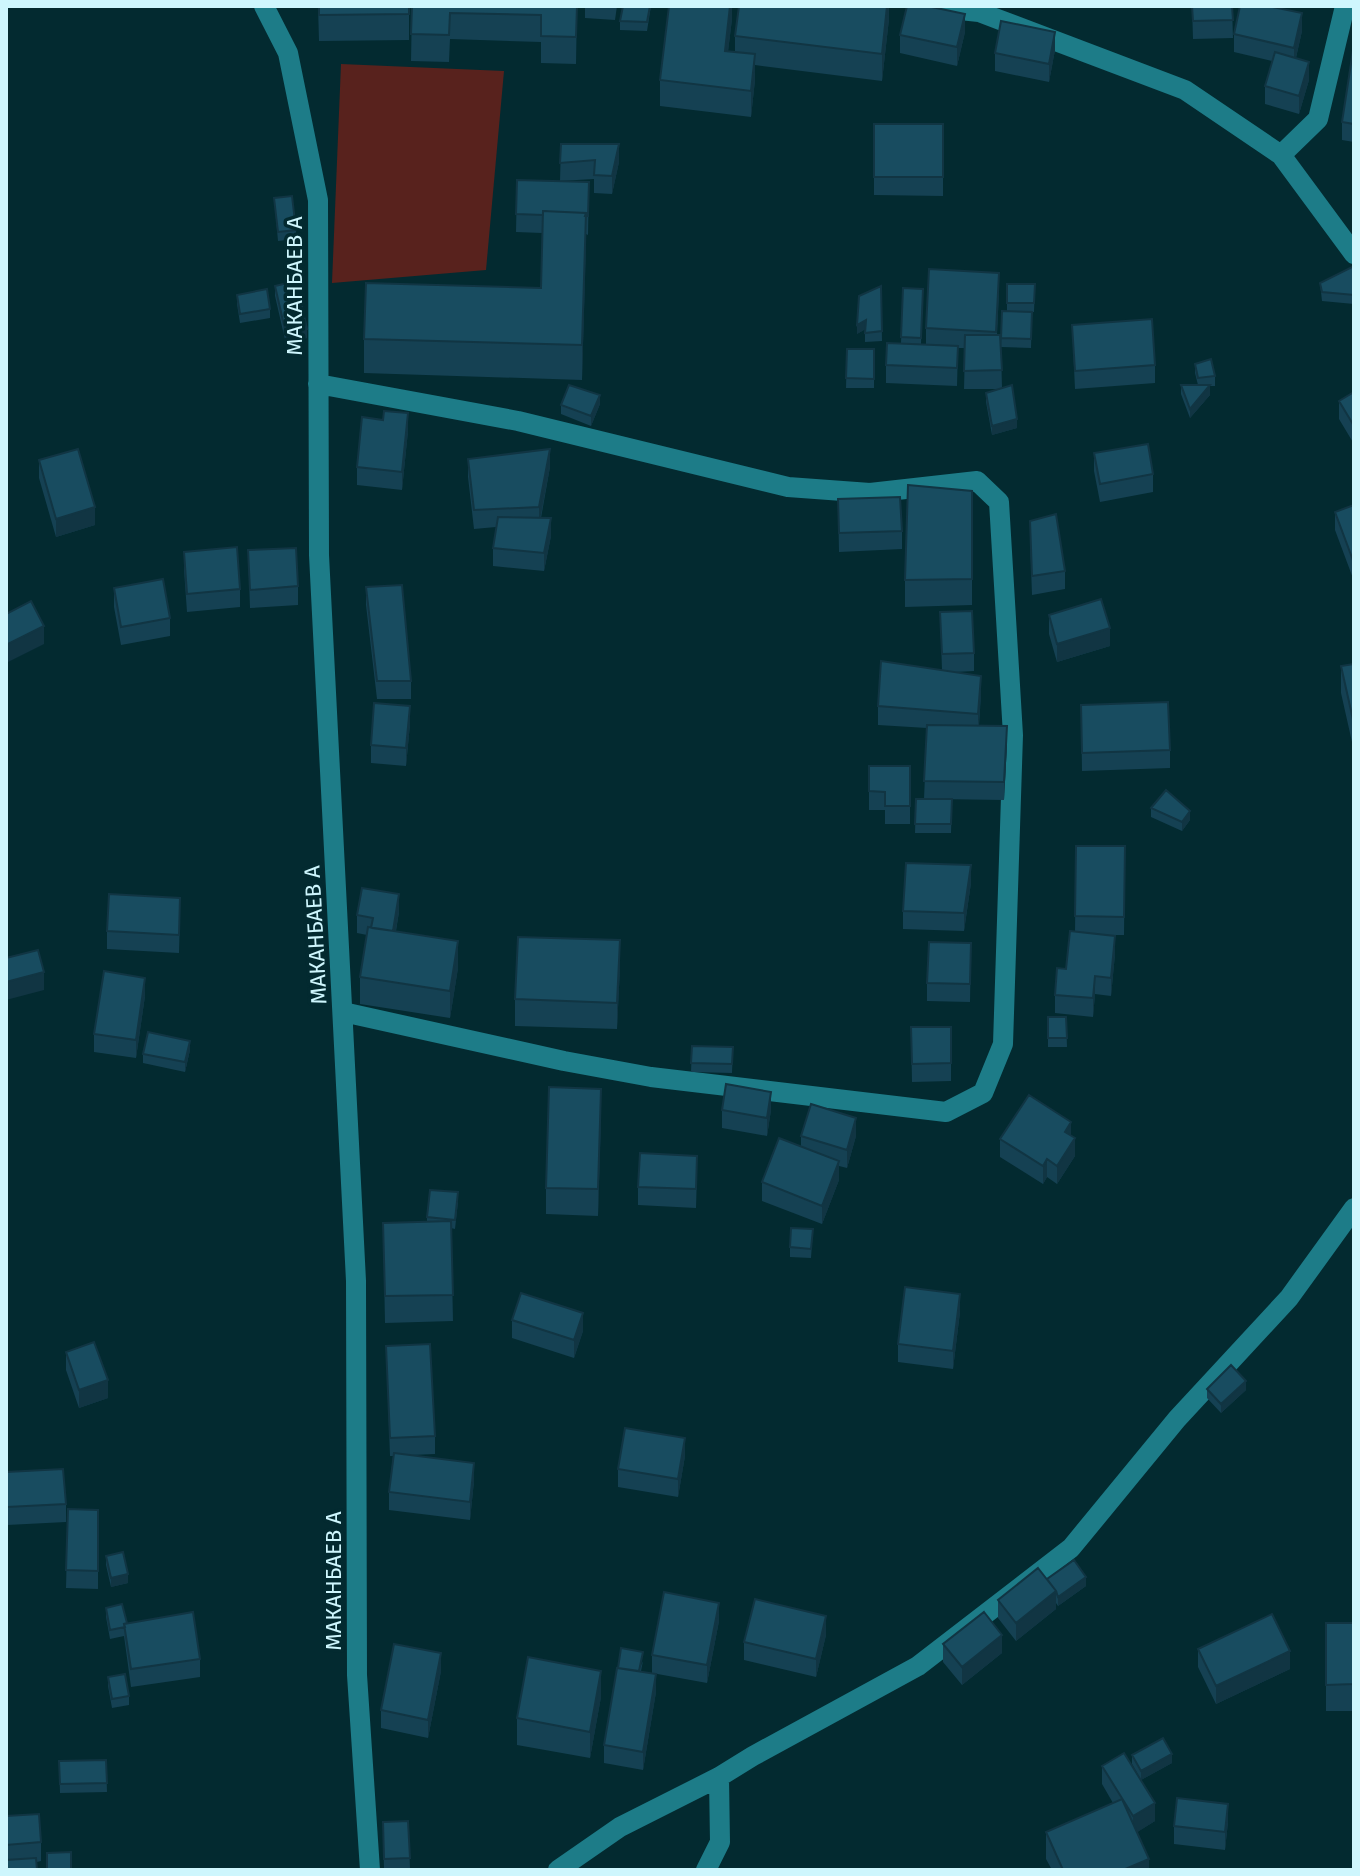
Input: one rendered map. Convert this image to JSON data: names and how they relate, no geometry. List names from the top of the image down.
{
  "streets": {
    "street": ["МАКАНБАЕВ А"]
  }
}
